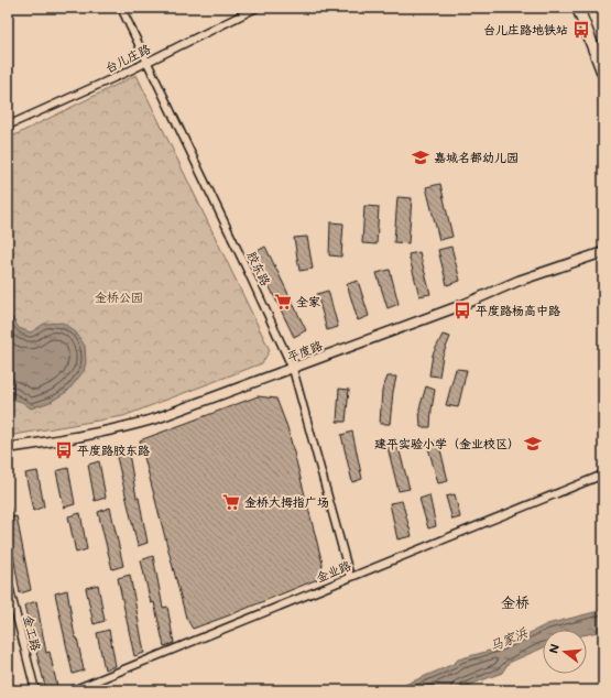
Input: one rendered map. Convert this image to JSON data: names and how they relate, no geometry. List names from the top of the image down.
{
  "streets": {
    "street": [
      "台儿庄路",
      "胶东路",
      "平度路",
      "金业路",
      "金工路"
    ]
  },
  "crossings": [
    ["台儿庄路", "胶东路"],
    ["胶东路", "平度路"],
    ["胶东路", "金业路"]
  ],
  "districts": ["金桥"],
  "water": ["马家浜"],
  "parks": ["金桥公园"],
  "places": {
    "bus stop": ["台儿庄路地铁站", "平度路杨高中路", "平度路胶东路"],
    "school or university": ["嘉城名都幼儿园", "建平实验小学（金业校区）"],
    "supermarket": ["全家", "金桥大拇指广场"]
  },
  "north": "left"
}
